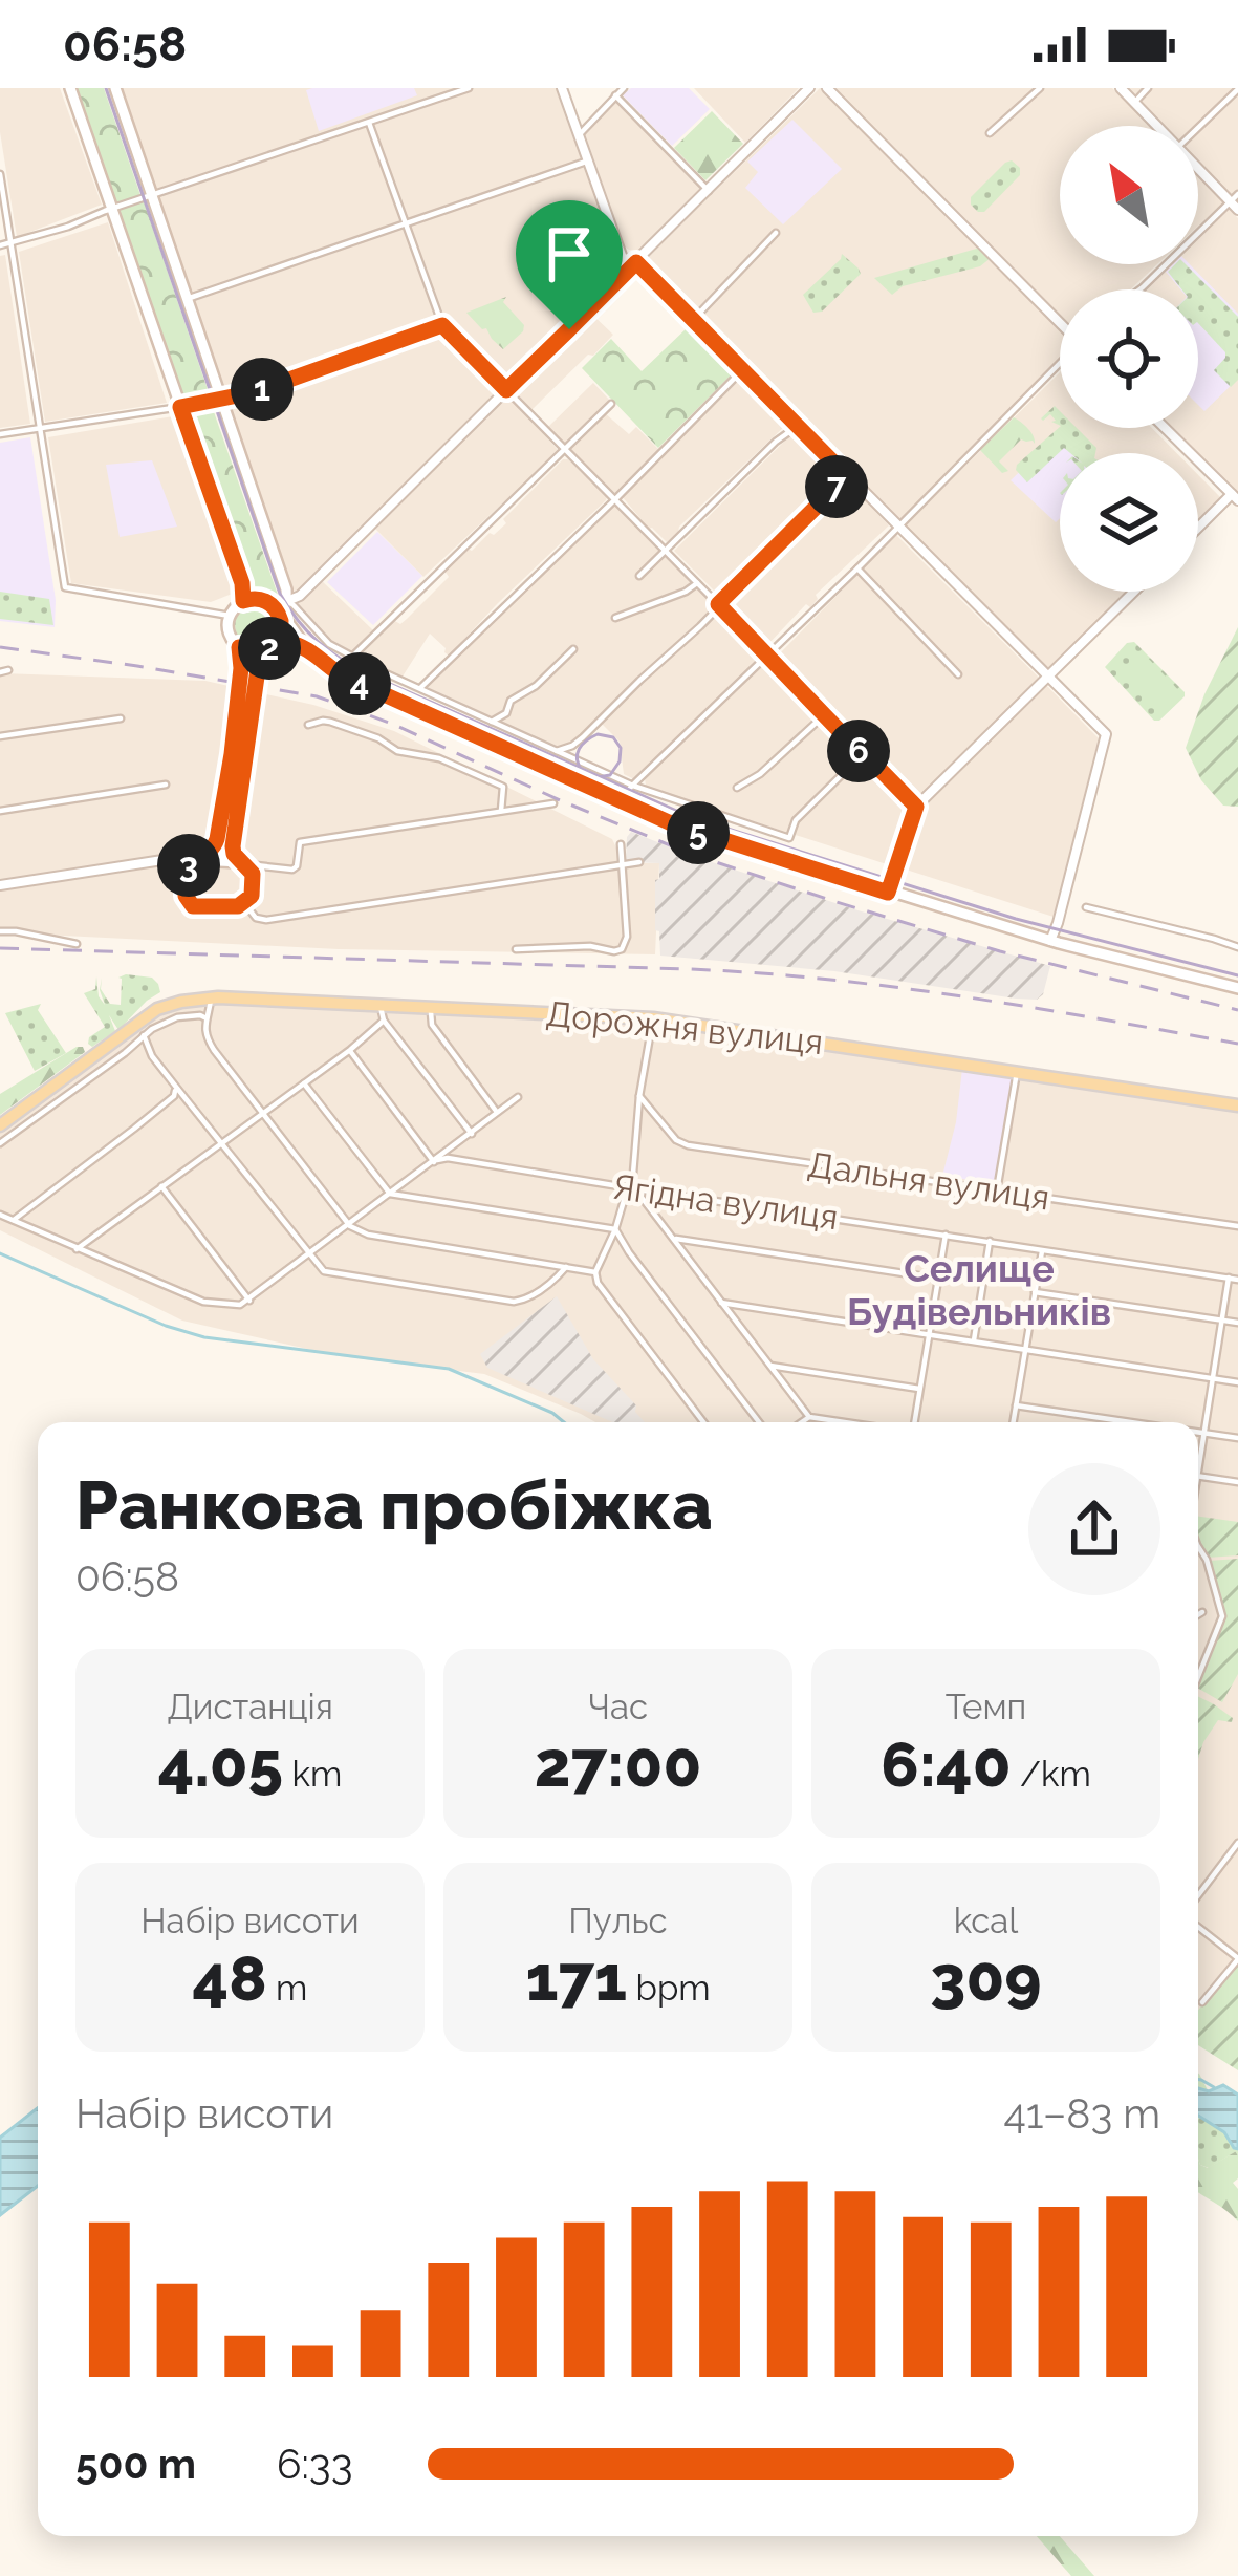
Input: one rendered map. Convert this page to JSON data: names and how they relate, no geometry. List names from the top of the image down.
{
  "streets": {
    "main road": ["Дорожня вулиця"],
    "street": ["Дальня вулиця", "Ягідна вулиця"]
  },
  "districts": ["Селище Будівельників"],
  "north": "top left",
  "page": {
    "status": "06:58",
    "pins": [
      "1",
      "7",
      "2",
      "4",
      "6",
      "5",
      "3"
    ],
    "heading": ["Ранкова пробіжка", "06:58"],
    "stats": [
      ["Дистанція", "4.05 km"],
      ["Час", "27:00"],
      ["Темп", "6:40 /km"],
      ["Набір висоти", "48 m"],
      ["Пульс", "171 bpm"],
      ["kcal", "309"]
    ],
    "chart": ["Набір висоти", "41–83 m"],
    "list": [
      {
        "name": "500 m",
        "note": "6:33"
      }
    ]
  }
}
